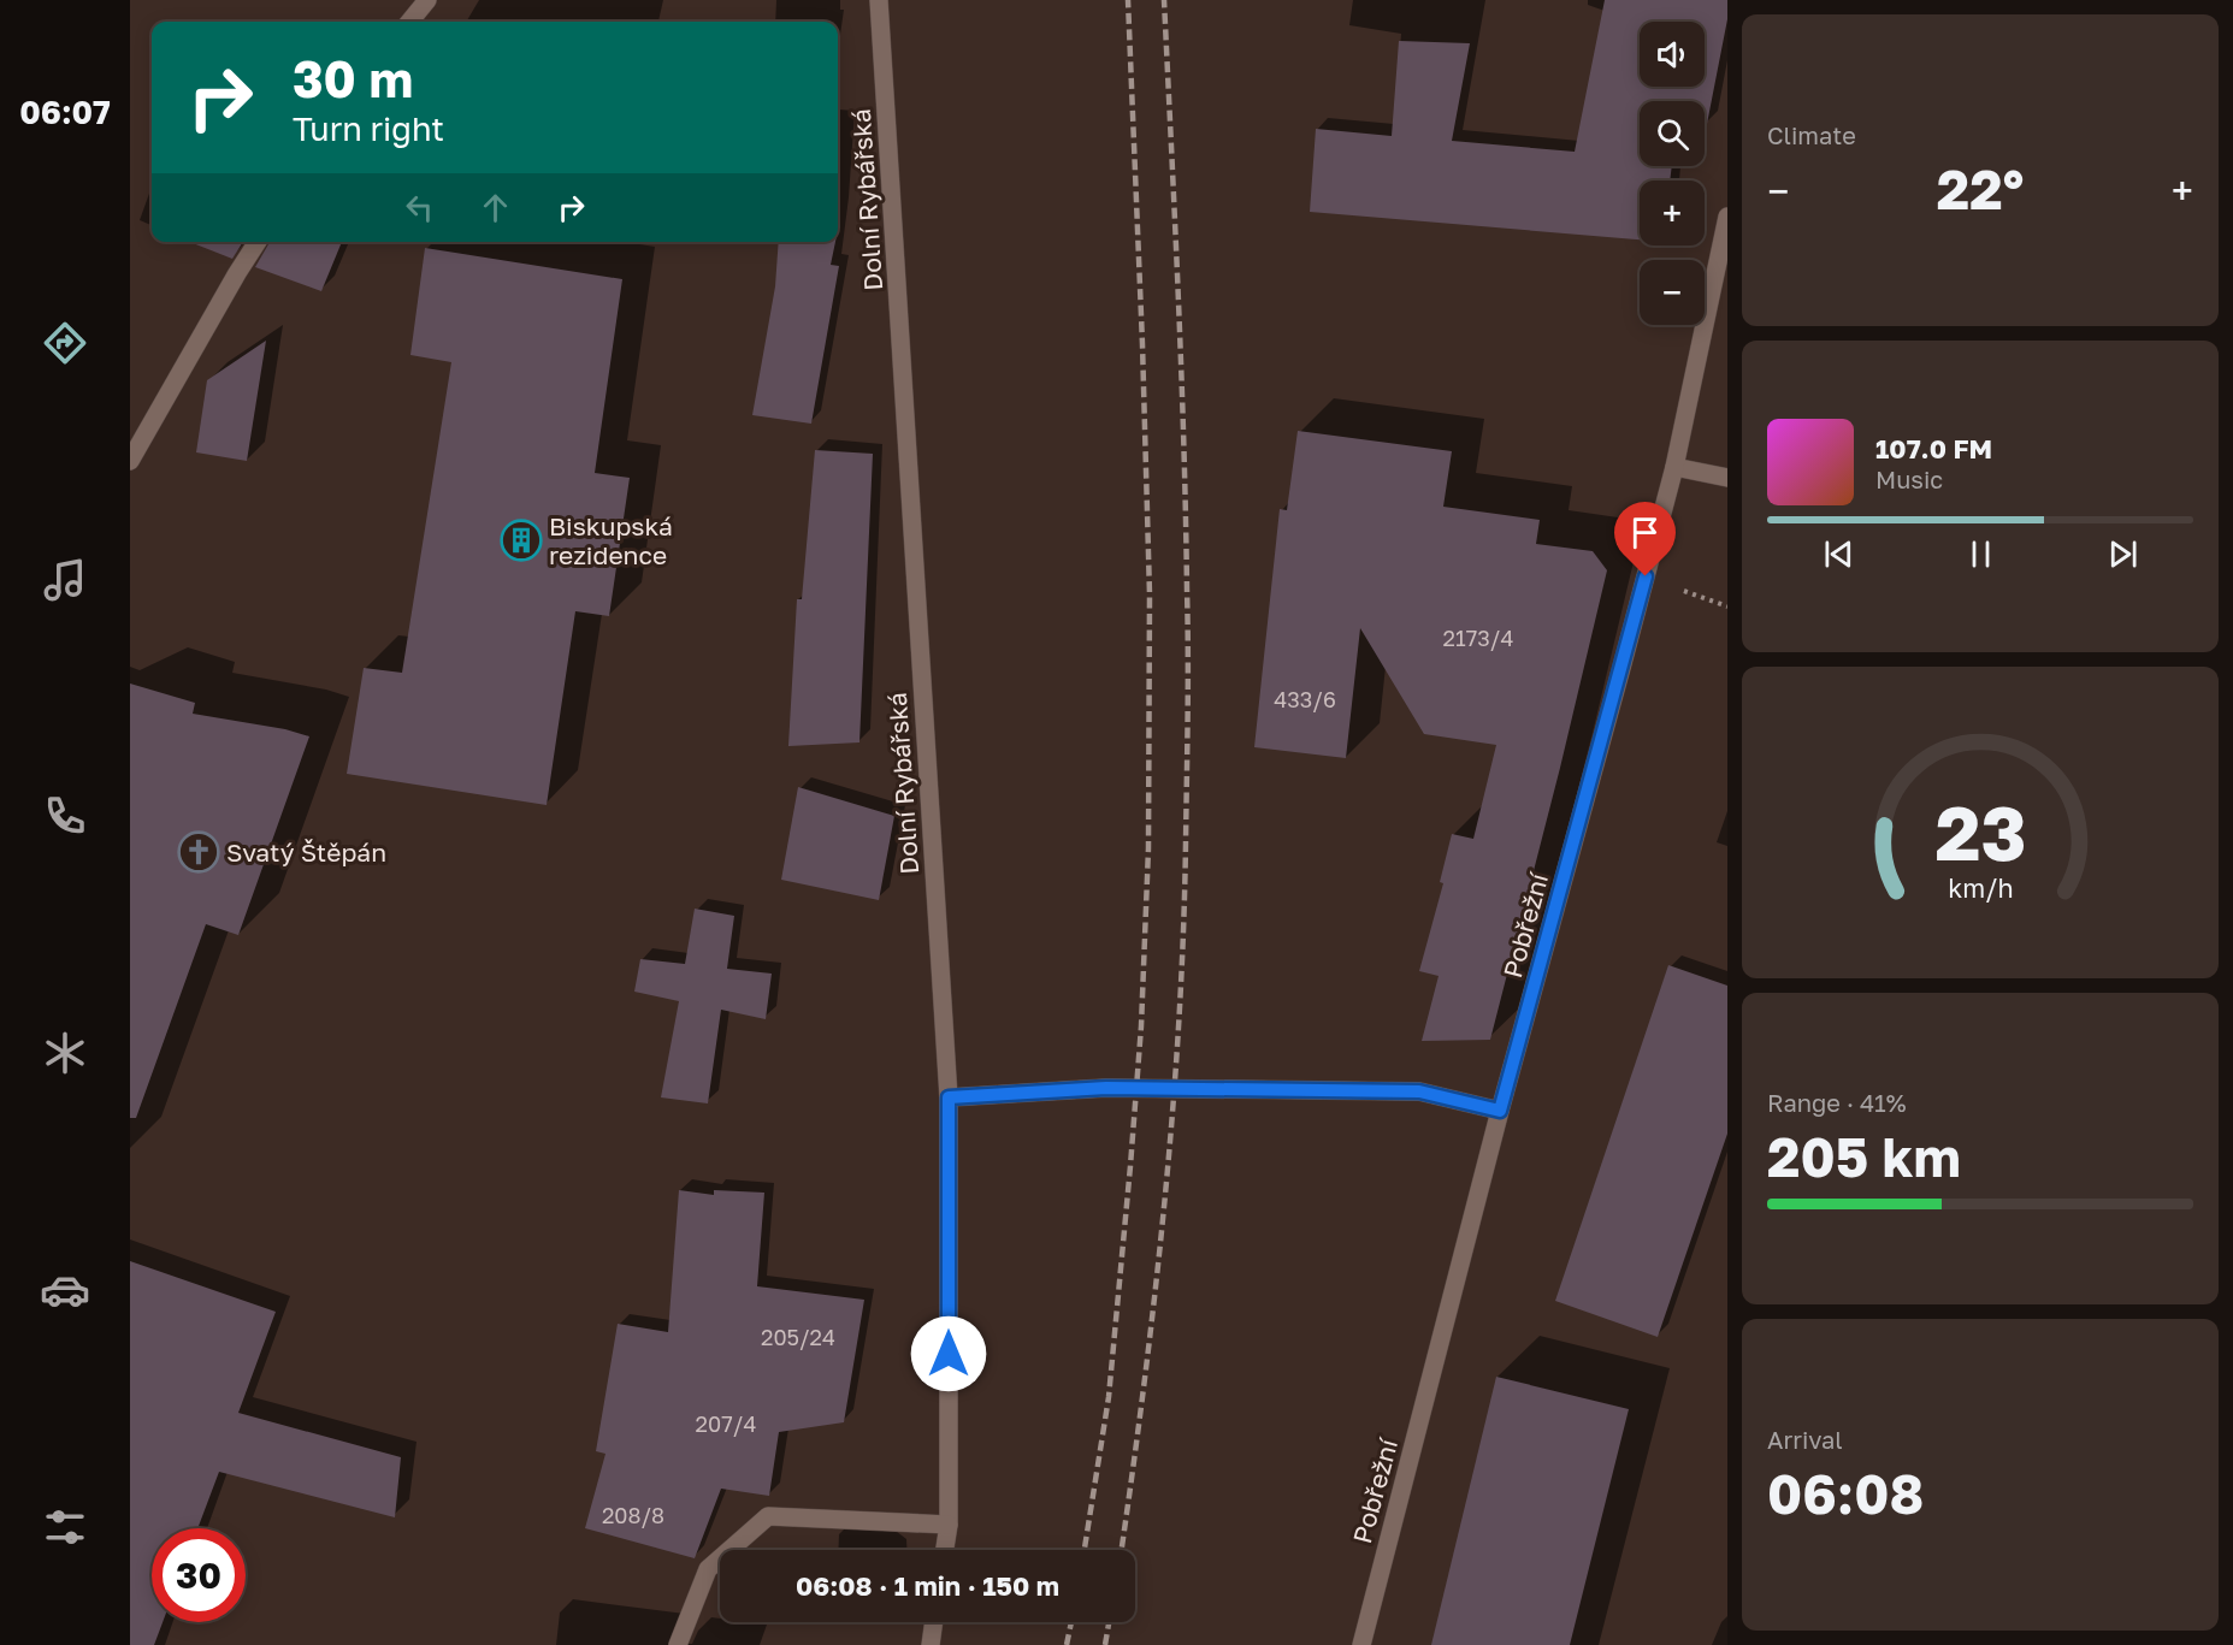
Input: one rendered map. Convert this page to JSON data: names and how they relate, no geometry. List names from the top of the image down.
{
  "streets": {
    "street": ["Dolní Rybářská", "Pobřežní"]
  },
  "places": {
    "building": ["Biskupská rezidence"],
    "church": ["Svatý Štěpán"]
  },
  "house_numbers": [
    "2173/4",
    "433/6",
    "205/24",
    "207/4",
    "208/8"
  ],
  "page": {
    "tabs": "06:07",
    "tile": [
      "Climate",
      ["Range · 41%", "205 km"],
      ["Arrival", "06:08"]
    ],
    "map_buttons": ["+", "−"],
    "turn": ["30 m", "Turn right"],
    "heat": ["−", "22°", "+"],
    "song": ["107.0 FM", "Music"],
    "limit": "30",
    "trip": "06:08 · 1 min · 150 m",
    "gauge": ["23", "km/h"]
  }
}
